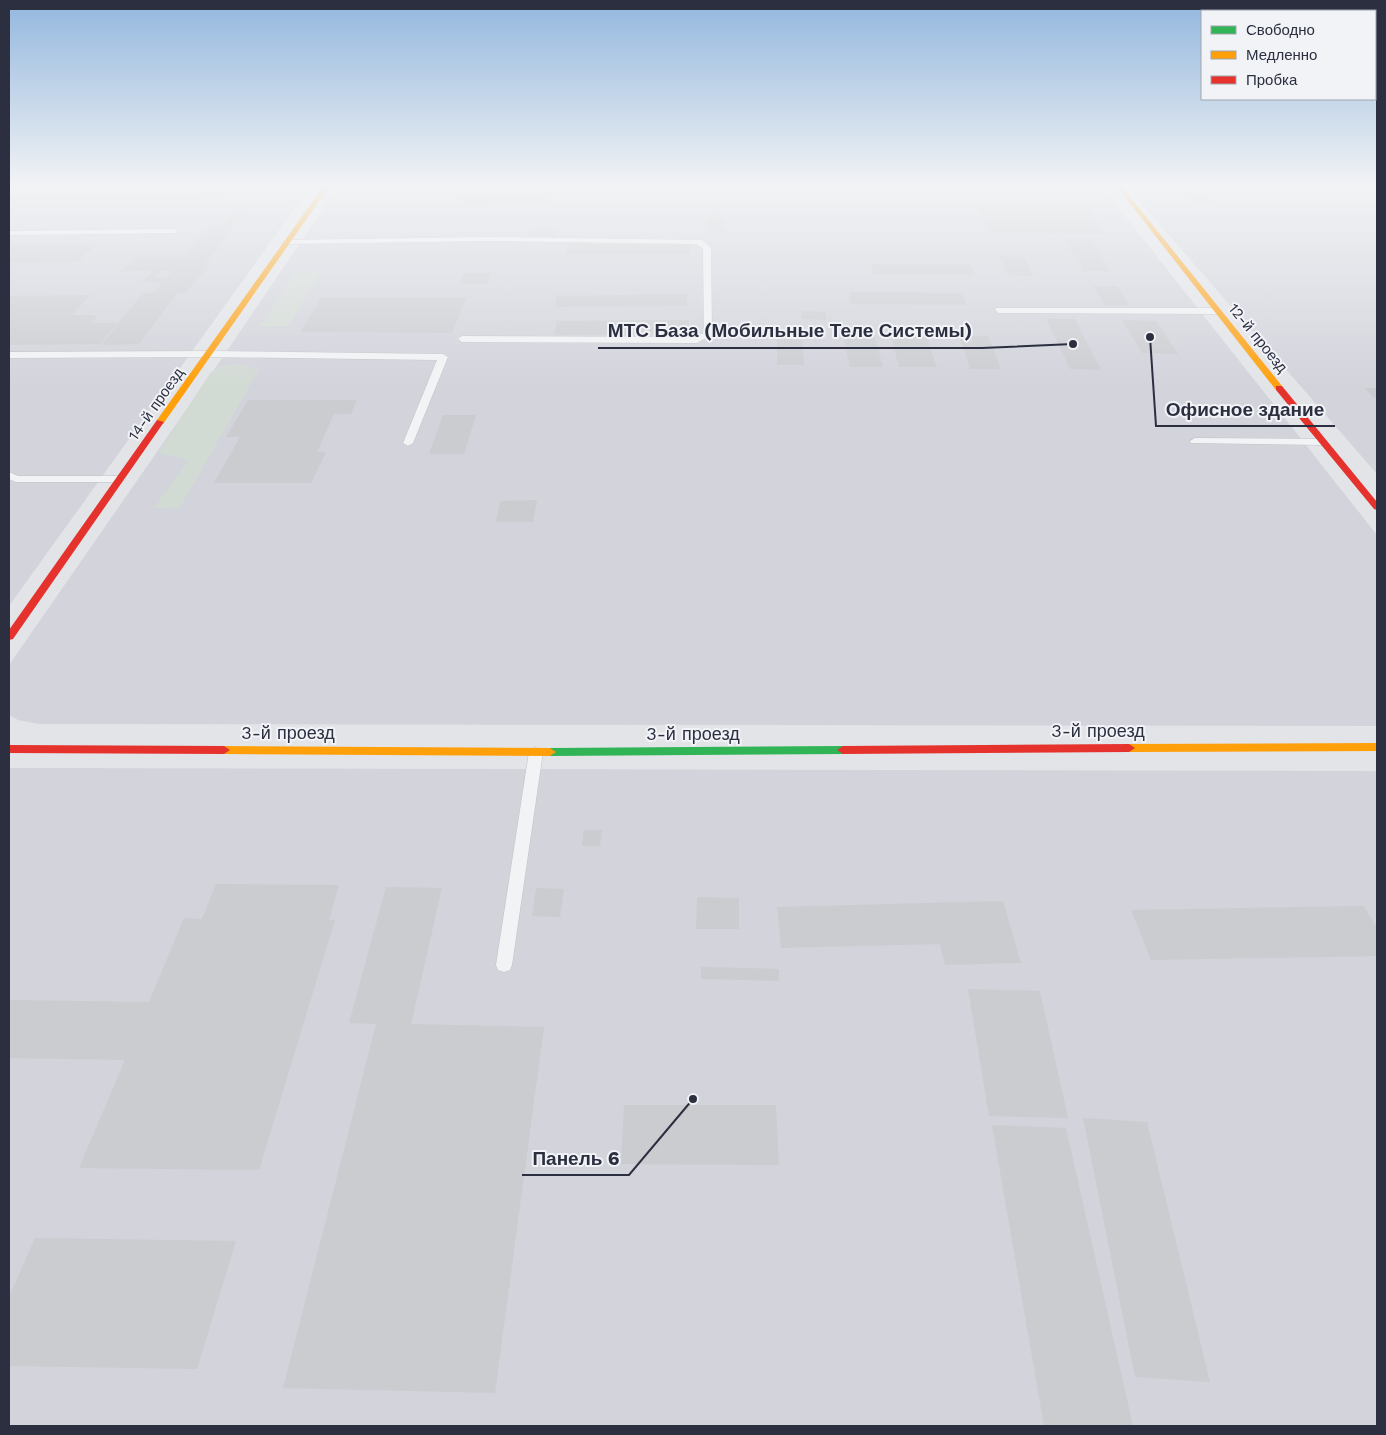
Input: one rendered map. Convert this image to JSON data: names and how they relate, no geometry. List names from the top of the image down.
{
  "streets": {
    "street": ["12-й проезд", "14-й проезд", "3-й проезд"]
  },
  "places": ["Офисное здание", "МТС База (Мобильные Теле Системы)", "Панель 6"],
  "legend": ["Свободно", "Медленно", "Пробка"]
}
